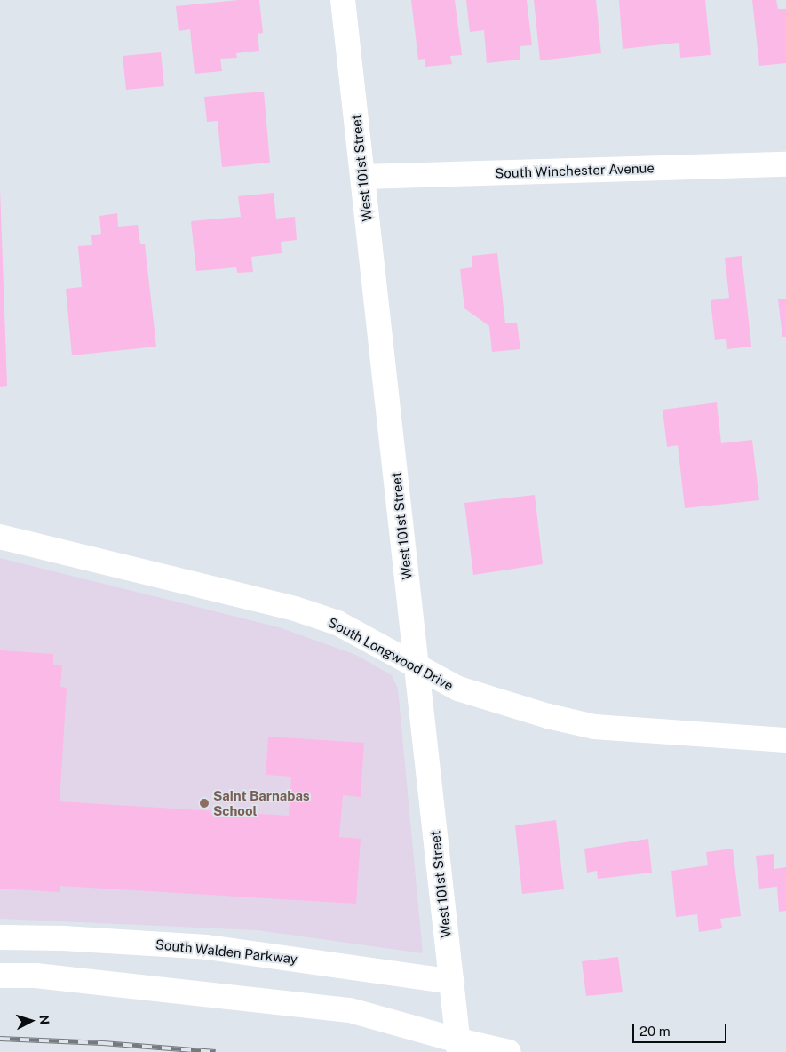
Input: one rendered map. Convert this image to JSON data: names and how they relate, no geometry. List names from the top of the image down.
{
  "streets": {
    "street": [
      "West 101st Street",
      "South Winchester Avenue",
      "South Longwood Drive",
      "South Walden Parkway"
    ]
  },
  "crossings": [
    ["West 101st Street", "South Winchester Avenue"],
    ["West 101st Street", "South Longwood Drive"],
    ["West 101st Street", "South Walden Parkway"]
  ],
  "places": ["Saint Barnabas School"],
  "scale_bar": "20 m",
  "north": "right"
}
